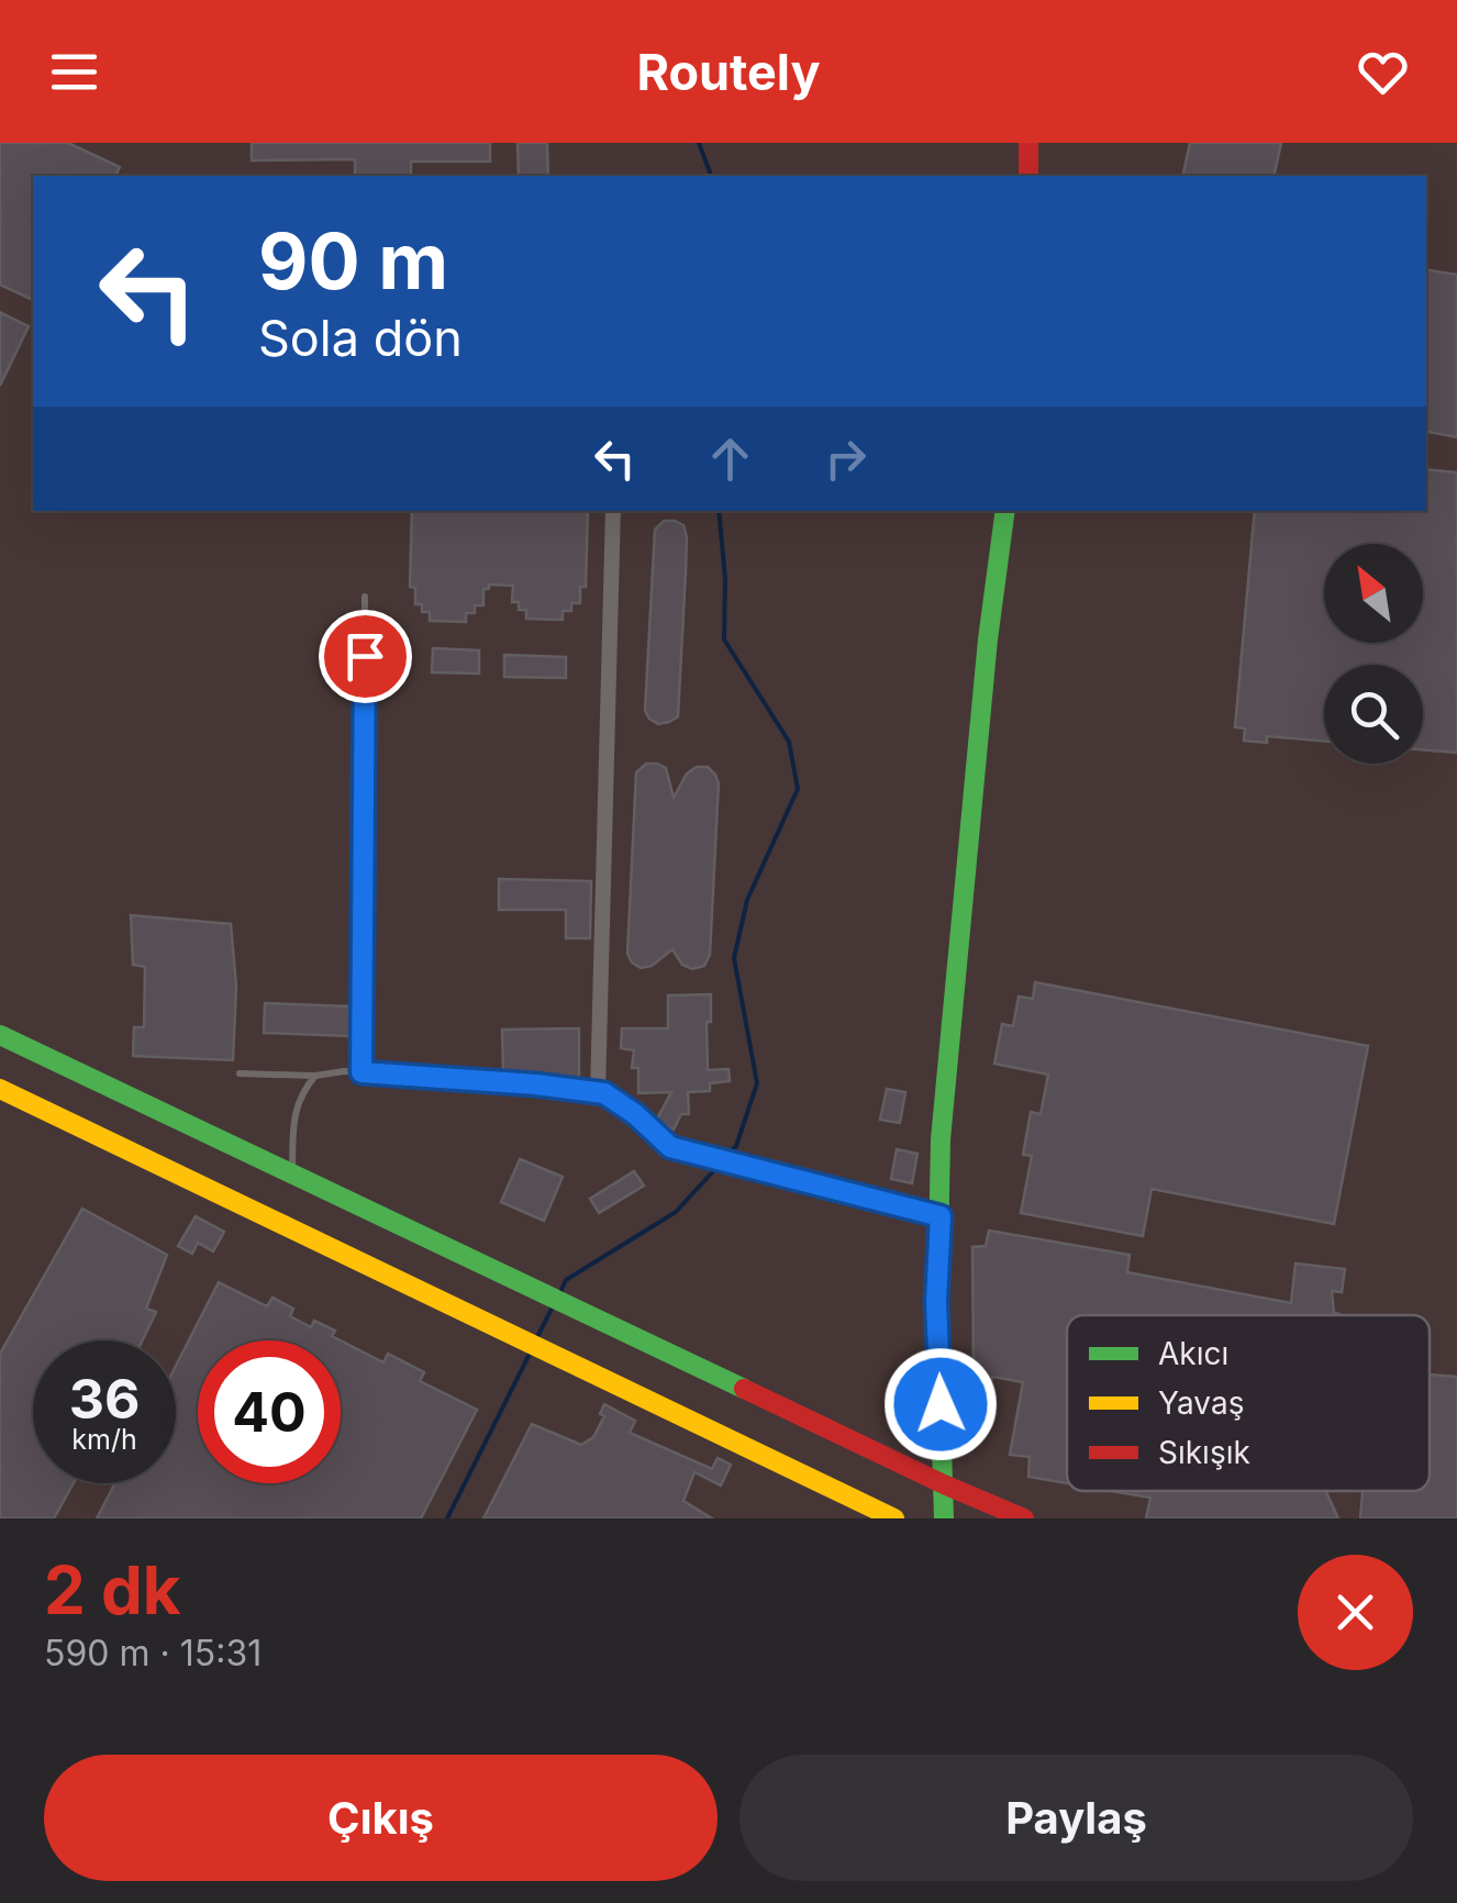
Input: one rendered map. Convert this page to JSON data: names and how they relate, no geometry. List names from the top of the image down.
{
  "legend": ["Akıcı", "Yavaş", "Sıkışık"],
  "north": "top left",
  "page": {
    "header": "Routely",
    "turn": ["90 m", "Sola dön"],
    "speed": "36 km/h",
    "limit": "40",
    "heading": ["2 dk", "590 m · 15:31"],
    "buttons": ["Çıkış", "Paylaş"]
  }
}
